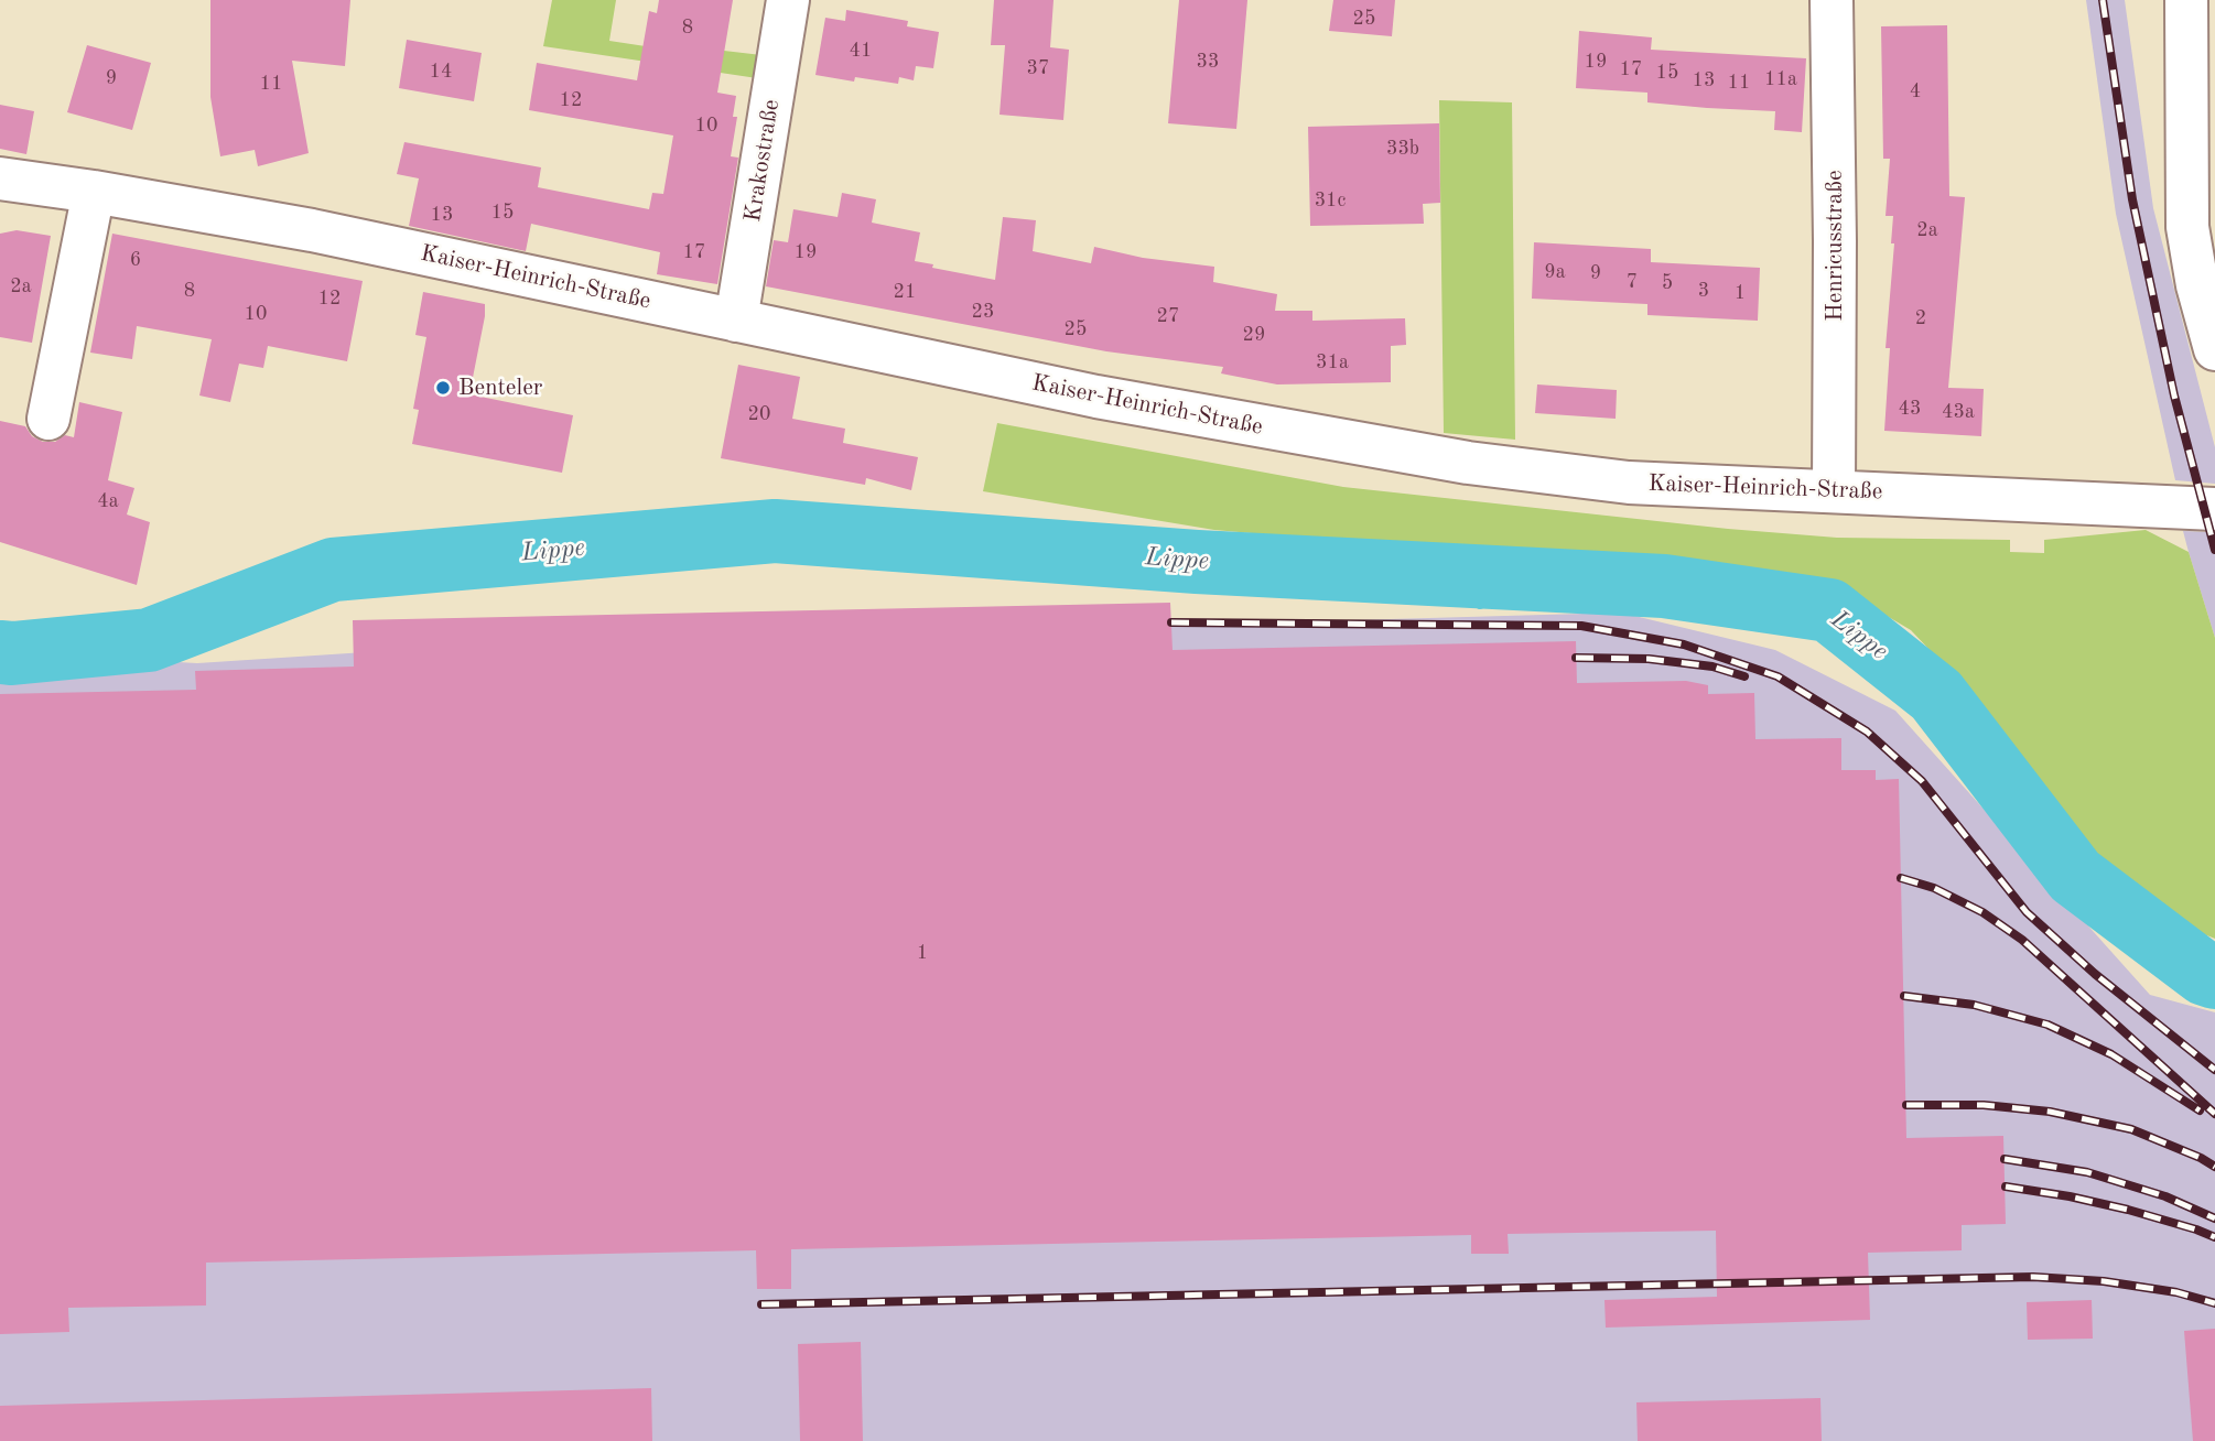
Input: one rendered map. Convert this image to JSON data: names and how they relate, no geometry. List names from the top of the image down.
{
  "streets": {
    "street": ["Krakostraße", "Henricusstraße", "Kaiser-Heinrich-Straße"]
  },
  "crossings": [
    ["Krakostraße", "Kaiser-Heinrich-Straße"],
    ["Henricusstraße", "Kaiser-Heinrich-Straße"]
  ],
  "water": ["Lippe"],
  "places": ["Benteler"],
  "house_numbers": [
    "25",
    "8",
    "41",
    "33",
    "19",
    "37",
    "17",
    "14",
    "15",
    "9",
    "11a",
    "13",
    "11",
    "11",
    "4",
    "12",
    "10",
    "33b",
    "31c",
    "15",
    "13",
    "2a",
    "17",
    "19",
    "6",
    "9a",
    "9",
    "7",
    "5",
    "2a",
    "8",
    "3",
    "21",
    "1",
    "12",
    "23",
    "10",
    "27",
    "2",
    "25",
    "29",
    "31a",
    "43",
    "43a",
    "20",
    "4a",
    "1"
  ]
}
